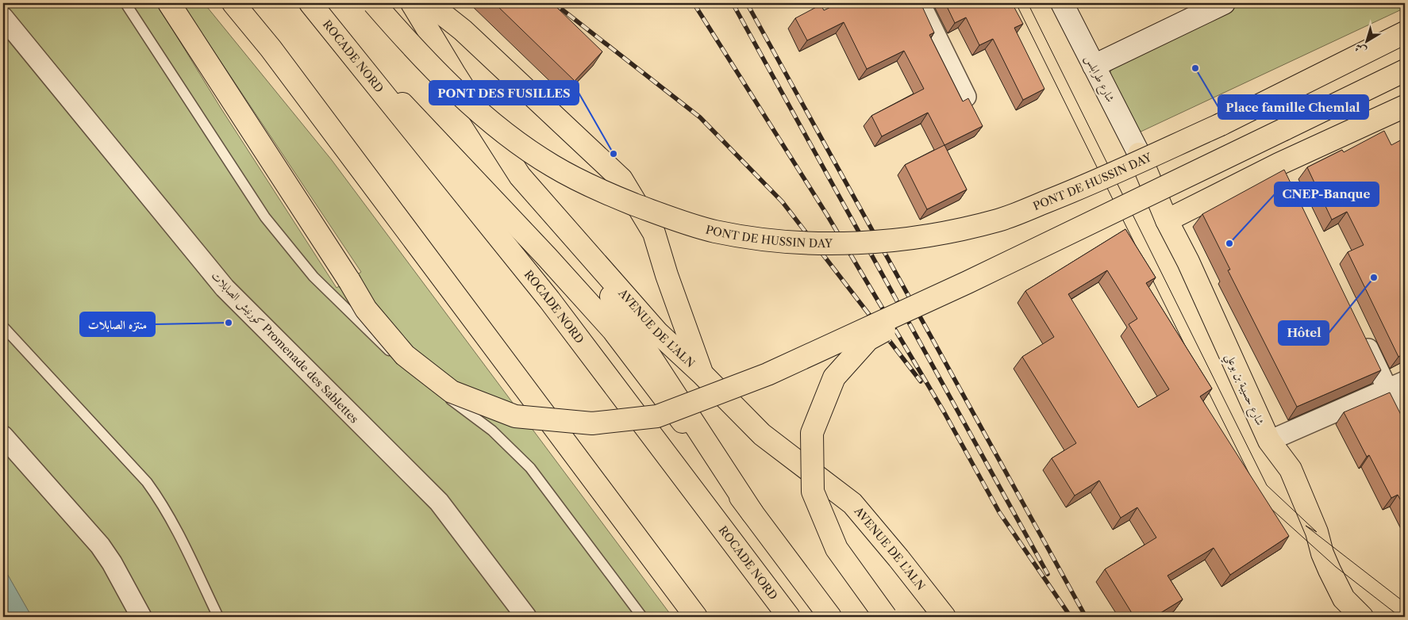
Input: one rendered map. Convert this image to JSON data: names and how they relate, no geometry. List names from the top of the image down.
{
  "streets": {
    "main road": [
      "ROCADE NORD",
      "شارع طرابلس",
      "PONT DE HUSSIN DAY",
      "AVENUE DE L'ALN",
      "شارع حسيبة بن بوعلي"
    ],
    "street": ["كورنيش الصابلات Promenade des Sablettes"]
  },
  "crossings": [
    ["شارع طرابلس", "شارع حسيبة بن بوعلي"]
  ],
  "places": [
    "Place famille Chemlal",
    "PONT DES FUSILLES",
    "CNEP-Banque",
    "Hôtel",
    "منتزه الصابلات"
  ],
  "north": "bottom left"
}
